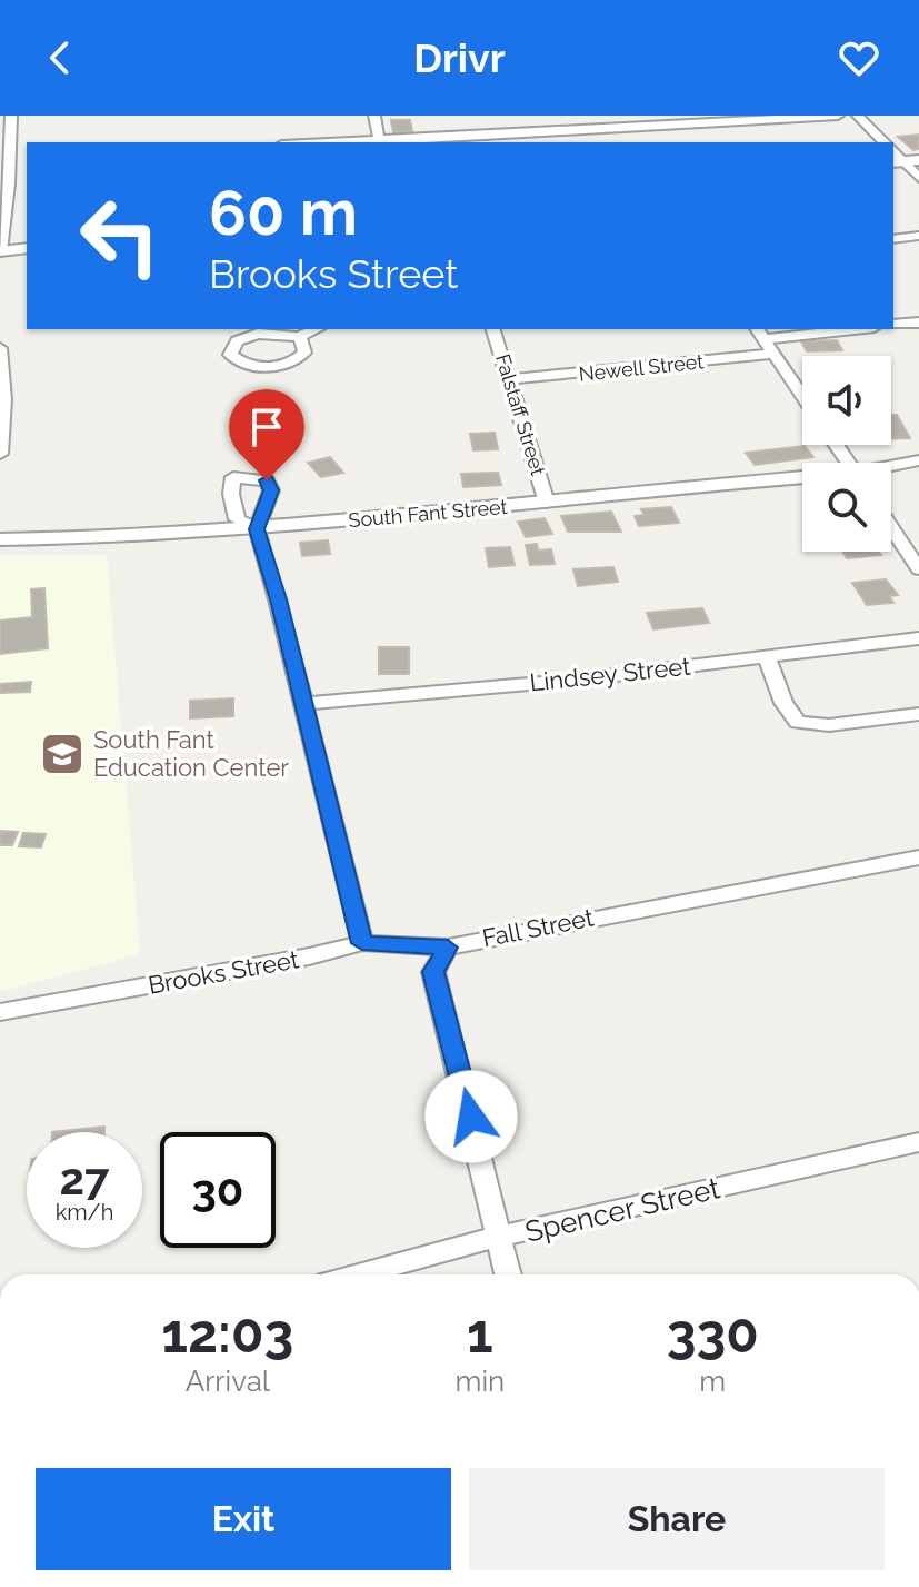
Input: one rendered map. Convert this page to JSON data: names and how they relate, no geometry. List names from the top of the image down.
{
  "streets": {
    "street": [
      "Newell Street",
      "Falstaff Street",
      "South Fant Street",
      "Lindsey Street",
      "Fall Street",
      "Brooks Street",
      "Spencer Street"
    ]
  },
  "crossings": [
    ["Newell Street", "Falstaff Street"],
    ["Falstaff Street", "South Fant Street"],
    ["Fall Street", "Brooks Street"],
    ["Fall Street", "Spencer Street"]
  ],
  "places": {
    "school or university": ["South Fant Education Center"]
  },
  "page": {
    "header": "Drivr",
    "turn": ["60 m", "Brooks Street"],
    "speed": "27 km/h",
    "limit": "30",
    "eta": [
      "12:03",
      "Arrival",
      "1",
      "min",
      "330",
      "m"
    ],
    "buttons": ["Exit", "Share"]
  }
}
